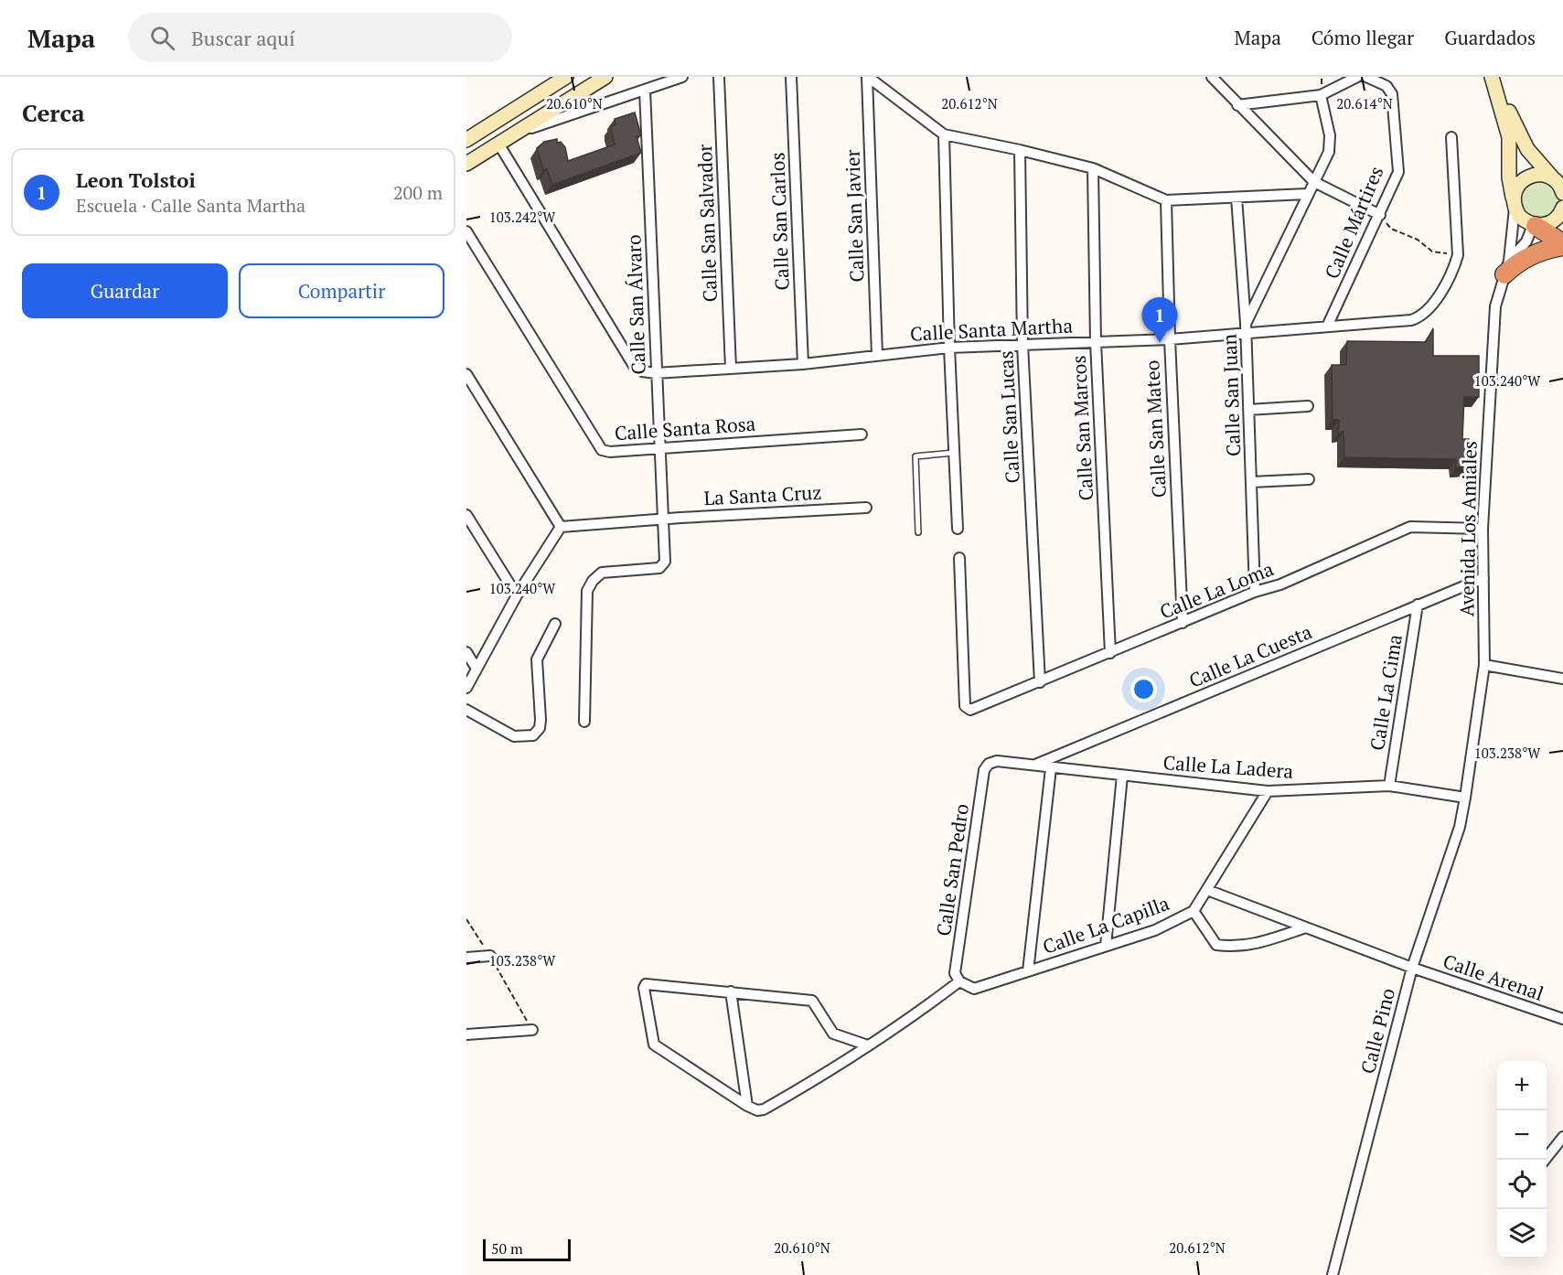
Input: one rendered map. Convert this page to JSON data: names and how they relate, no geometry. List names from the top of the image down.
{
  "streets": {
    "street": [
      "Calle San Javier",
      "Calle San Carlos",
      "Calle Mártires",
      "Calle San Salvador",
      "Calle San Álvaro",
      "Calle Santa Martha",
      "Calle San Juan",
      "Calle San Lucas",
      "Calle Santa Rosa",
      "Calle San Marcos",
      "Calle San Mateo",
      "La Santa Cruz",
      "Avenida Los Amiales",
      "Calle La Loma",
      "Calle La Cuesta",
      "Calle La Cima",
      "Calle La Ladera",
      "Calle San Pedro",
      "Calle La Capilla",
      "Calle Arenal",
      "Calle Pino"
    ]
  },
  "crossings": [
    ["Calle San Javier", "Calle Santa Martha"],
    ["Calle San Carlos", "Calle Santa Martha"],
    ["Calle Mártires", "Calle Santa Martha"],
    ["Calle San Salvador", "Calle Santa Martha"],
    ["Calle San Álvaro", "Calle Santa Martha"],
    ["Calle San Álvaro", "Calle Santa Rosa"],
    ["Calle San Álvaro", "La Santa Cruz"],
    ["Calle Santa Martha", "Calle San Juan"],
    ["Calle Santa Martha", "Calle San Lucas"],
    ["Calle Santa Martha", "Calle San Marcos"],
    ["Calle Santa Martha", "Calle San Mateo"],
    ["Calle San Juan", "Calle La Loma"],
    ["Calle San Lucas", "Calle La Loma"],
    ["Calle San Marcos", "Calle La Loma"],
    ["Calle San Mateo", "Calle La Loma"],
    ["Avenida Los Amiales", "Calle La Loma"],
    ["Avenida Los Amiales", "Calle La Cuesta"],
    ["Avenida Los Amiales", "Calle La Ladera"],
    ["Avenida Los Amiales", "Calle Pino"],
    ["Calle La Cuesta", "Calle La Cima"],
    ["Calle La Cuesta", "Calle La Ladera"],
    ["Calle La Cima", "Calle La Ladera"],
    ["Calle La Ladera", "Calle San Pedro"],
    ["Calle La Ladera", "Calle La Capilla"],
    ["Calle La Ladera", "Calle Pino"],
    ["Calle San Pedro", "Calle La Capilla"],
    ["Calle La Capilla", "Calle Arenal"],
    ["Calle Arenal", "Calle Pino"]
  ],
  "scale_bar": "50 m",
  "page": {
    "header": "Mapa",
    "search": "Buscar aquí",
    "nav": ["Mapa", "Cómo llegar", "Guardados"],
    "heading": "Cerca",
    "list": [
      {
        "mark": "1",
        "name": "Leon Tolstoi",
        "note": "Escuela · Calle Santa Martha",
        "value": "200 m"
      }
    ],
    "buttons": ["Guardar", "Compartir"],
    "pins": "1",
    "map_buttons": ["+", "−"],
    "scale": "50 m"
  },
  "coordinates": [
    "20.610°N",
    "20.612°N",
    "20.614°N",
    "103.242°W",
    "103.240°W",
    "103.238°W"
  ]
}
